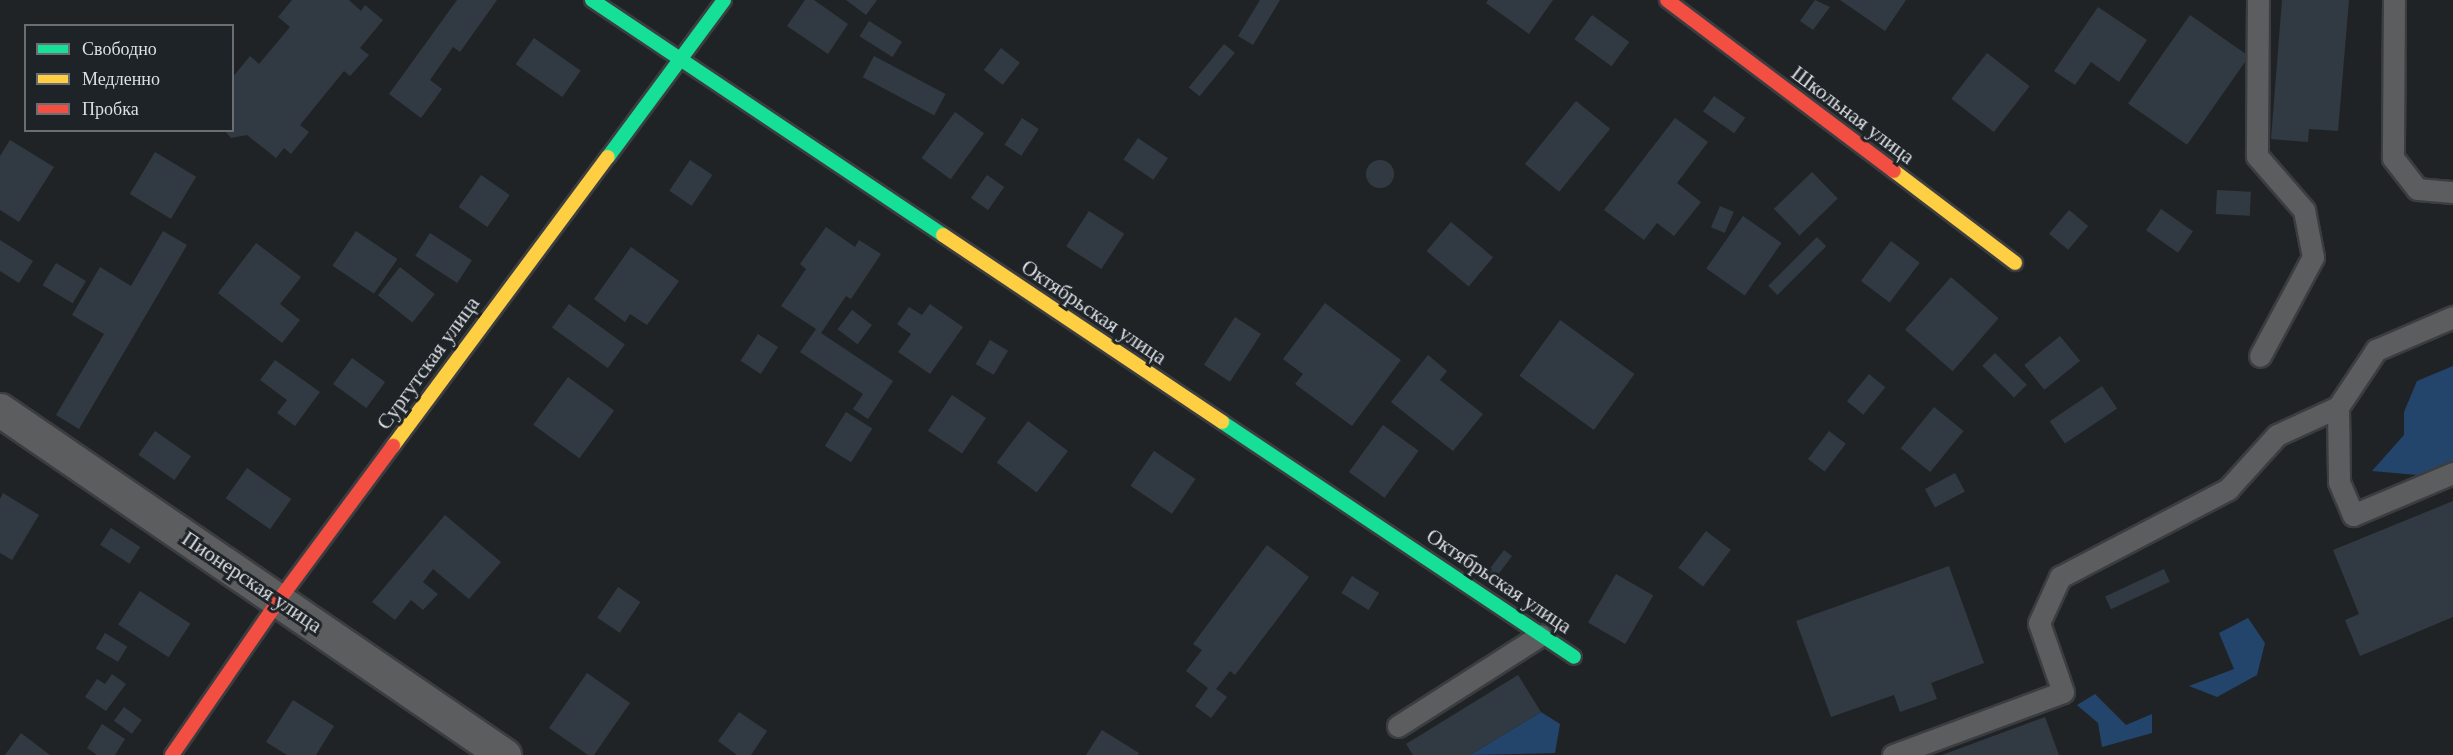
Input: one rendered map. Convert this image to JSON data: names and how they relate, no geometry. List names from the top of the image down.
{
  "streets": {
    "street": [
      "Школьная улица",
      "Октябрьская улица",
      "Сургутская улица",
      "Пионерская улица"
    ]
  },
  "crossings": [
    ["Октябрьская улица", "Сургутская улица"],
    ["Сургутская улица", "Пионерская улица"]
  ],
  "legend": ["Свободно", "Медленно", "Пробка"]
}
